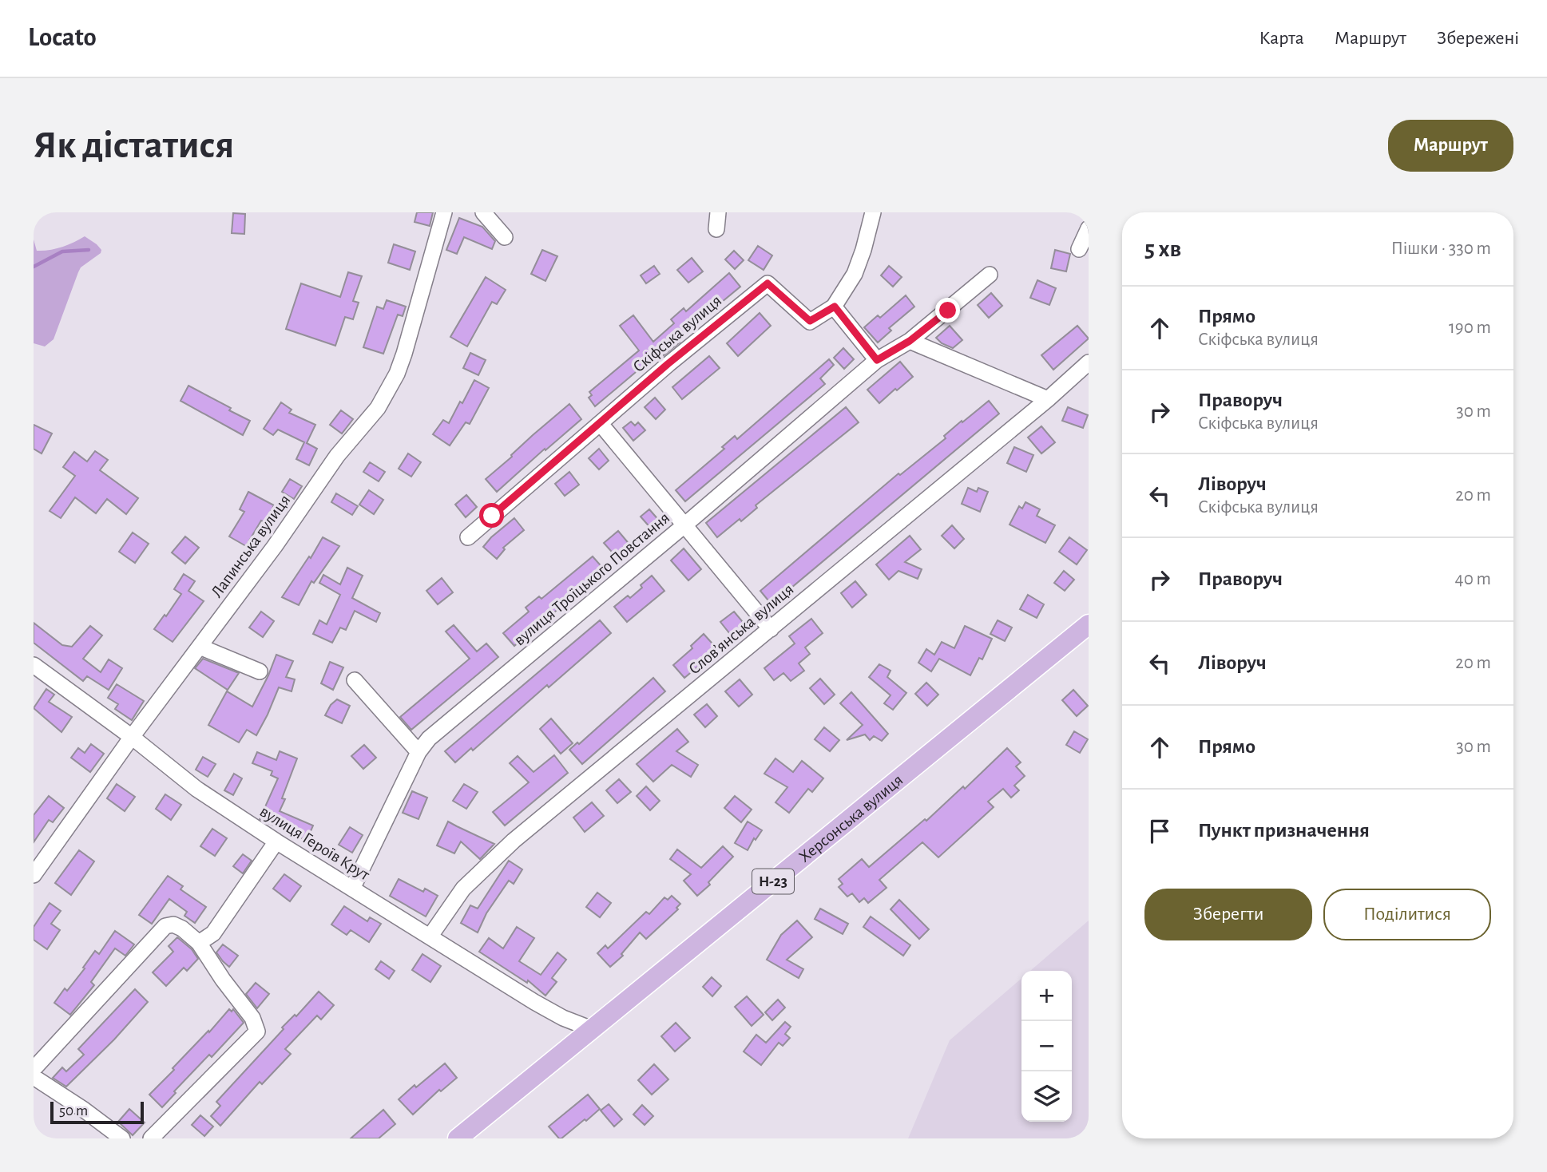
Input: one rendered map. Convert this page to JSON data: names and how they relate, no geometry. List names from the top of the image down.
{
  "streets": {
    "main road": ["Херсонська вулиця", "Н-23"],
    "street": [
      "Скіфська вулиця",
      "Лапинська вулиця",
      "вулиця Троїцького Повстання",
      "Словʼянська вулиця",
      "вулиця Героїв Крут"
    ]
  },
  "crossings": [
    ["Лапинська вулиця", "вулиця Героїв Крут"],
    ["вулиця Троїцького Повстання", "вулиця Героїв Крут"],
    ["Словʼянська вулиця", "вулиця Героїв Крут"],
    ["Херсонська вулиця", "вулиця Героїв Крут"]
  ],
  "scale_bar": "50 m",
  "page": {
    "header": "Locato",
    "nav": ["Карта", "Маршрут", "Збережені"],
    "buttons": [
      "Маршрут",
      ["Зберегти", "Поділитися"]
    ],
    "title": "Як дістатися",
    "heading": ["5 хв", "Пішки · 330 m"],
    "list": [
      ["Прямо", "Скіфська вулиця", "190 m"],
      ["Праворуч", "Скіфська вулиця", "30 m"],
      ["Ліворуч", "Скіфська вулиця", "20 m"],
      ["Праворуч", "40 m"],
      ["Ліворуч", "20 m"],
      ["Прямо", "30 m"],
      "Пункт призначення"
    ],
    "map_buttons": ["+", "−"],
    "scale": "50 m"
  }
}
